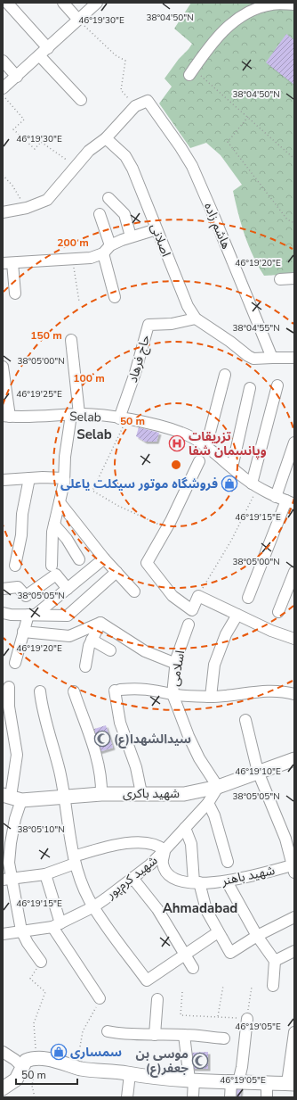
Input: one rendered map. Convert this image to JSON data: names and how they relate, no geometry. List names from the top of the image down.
{
  "streets": {
    "main road": ["شهید باکری"],
    "street": [
      "هاشم زاده",
      "اصلانی",
      "حاج فرهاد",
      "Selab",
      "اسلامی",
      "شهید باهنر",
      "شهید کرم‌پور"
    ]
  },
  "crossings": [
    ["هاشم زاده", "اصلانی"],
    ["اصلانی", "حاج فرهاد"],
    ["حاج فرهاد", "Selab"],
    ["اسلامی", "شهید باکری"],
    ["اسلامی", "شهید کرم‌پور"],
    ["شهید باکری", "شهید کرم‌پور"],
    ["شهید باهنر", "شهید کرم‌پور"]
  ],
  "districts": ["Selab", "Ahmadabad"],
  "places": {
    "hospital": ["تزریقات وپانسمان شفا"],
    "shop": ["فروشگاه موتور سیکلت یاعلی", "سمساری"],
    "mosque": ["سیدالشهدا(ع)", "موسی بن جعفر(ع)"]
  },
  "scale_bar": "50 m",
  "coordinates": [
    "38°04'50\"N",
    "46°19'30\"E",
    "46°19'20\"E",
    "38°04'55\"N",
    "38°05'00\"N",
    "46°19'25\"E",
    "46°19'15\"E",
    "38°05'05\"N",
    "46°19'10\"E",
    "38°05'10\"N",
    "46°19'05\"E"
  ],
  "rings": [
    "200 m",
    "150 m",
    "100 m",
    "50 m"
  ]
}
